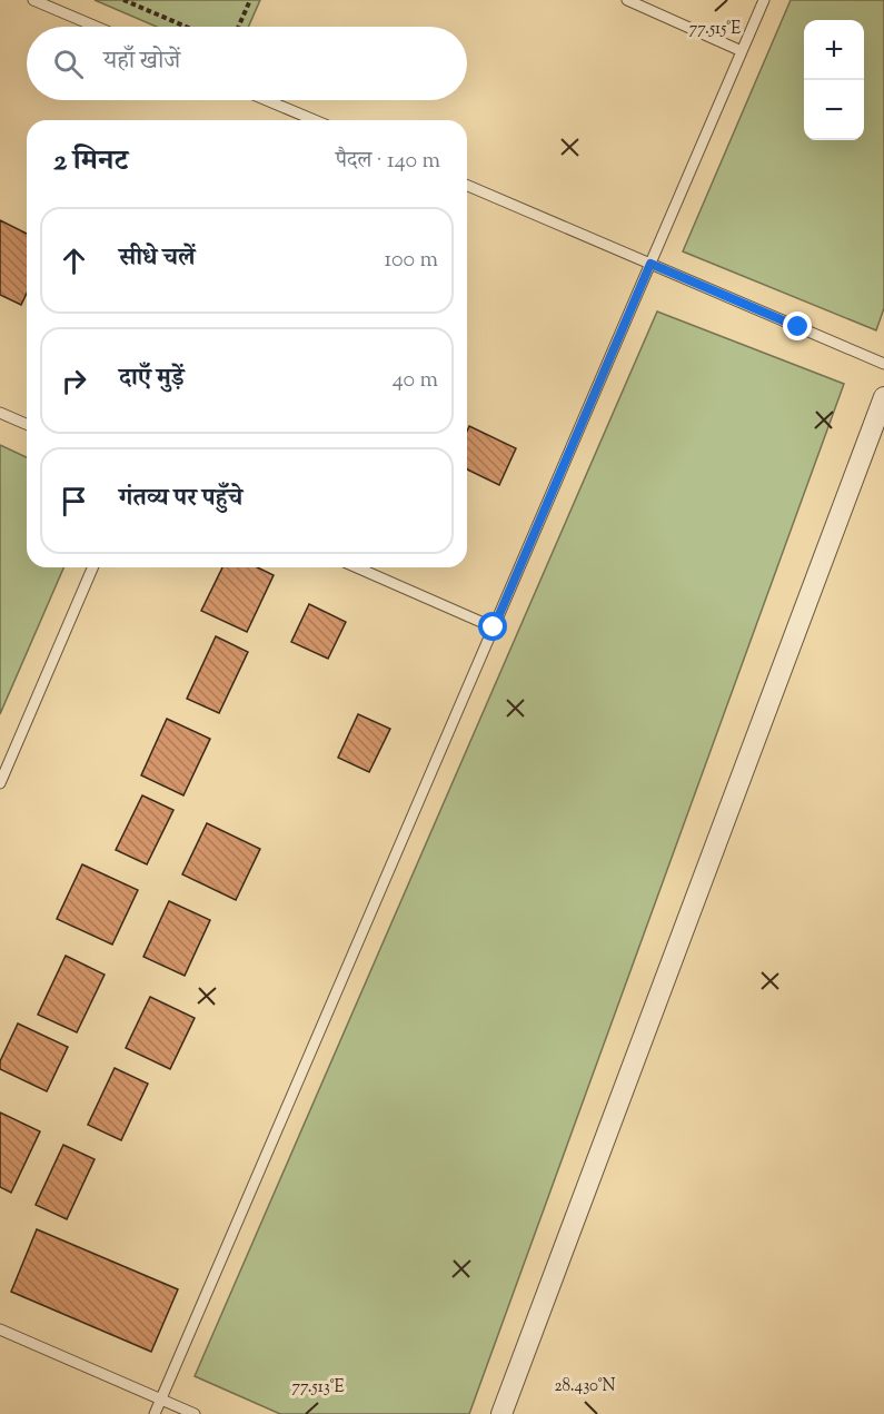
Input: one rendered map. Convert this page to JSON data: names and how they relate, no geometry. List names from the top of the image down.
{
  "page": {
    "map_buttons": ["+", "−"],
    "search": "यहाँ खोजें",
    "heading": ["2 मिनट", "पैदल · 140 m"],
    "list": [
      ["सीधे चलें", "100 m"],
      ["दाएँ मुड़ें", "40 m"],
      "गंतव्य पर पहुँचे"
    ]
  },
  "coordinates": ["77.515°E", "28.430°N", "77.513°E"]
}
